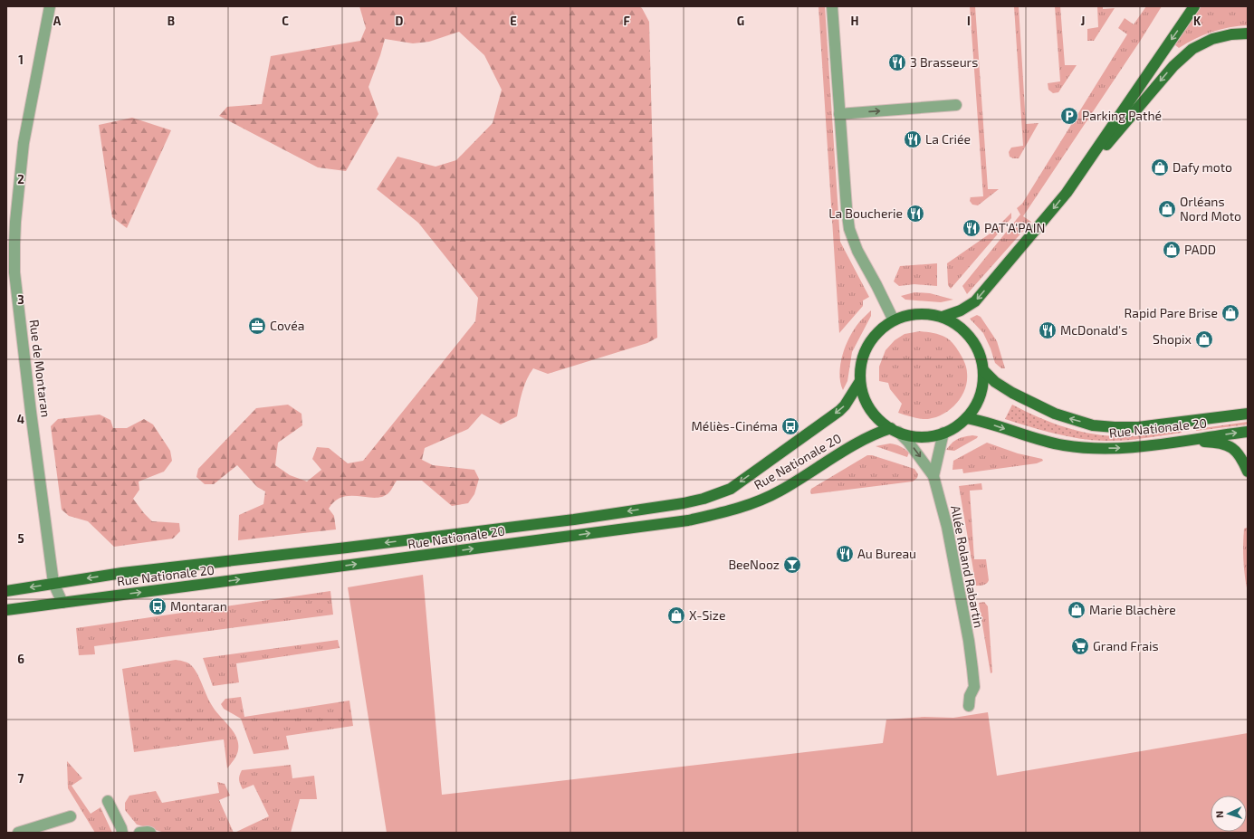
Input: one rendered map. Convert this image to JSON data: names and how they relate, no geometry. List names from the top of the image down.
{
  "streets": {
    "main road": ["Rue Nationale 20"],
    "street": ["Rue de Montaran", "Allée Roland Rabartin"]
  },
  "crossings": [
    ["Rue de Montaran", "Rue Nationale 20"],
    ["Rue Nationale 20", "Allée Roland Rabartin"]
  ],
  "places": {
    "restaurant": [
      "3 Brasseurs",
      "La Criée",
      "La Boucherie",
      "PAT'A'PAIN",
      "McDonald's",
      "Au Bureau"
    ],
    "parking": ["Parking Pathé"],
    "shop": [
      "Dafy moto",
      "Orléans Nord Moto",
      "PADD",
      "Rapid Pare Brise",
      "Shopix",
      "Marie Blachère",
      "X-Size"
    ],
    "office": ["Covéa"],
    "bus stop": ["Méliès-Cinéma", "Montaran"],
    "bar": ["BeeNooz"],
    "supermarket": ["Grand Frais"]
  },
  "north": "left",
  "grid": {
    "columns": [
      "A",
      "B",
      "C",
      "D",
      "E",
      "F",
      "G",
      "H",
      "I",
      "J",
      "K"
    ],
    "rows": [
      "1",
      "2",
      "3",
      "4",
      "5",
      "6",
      "7"
    ]
  }
}
